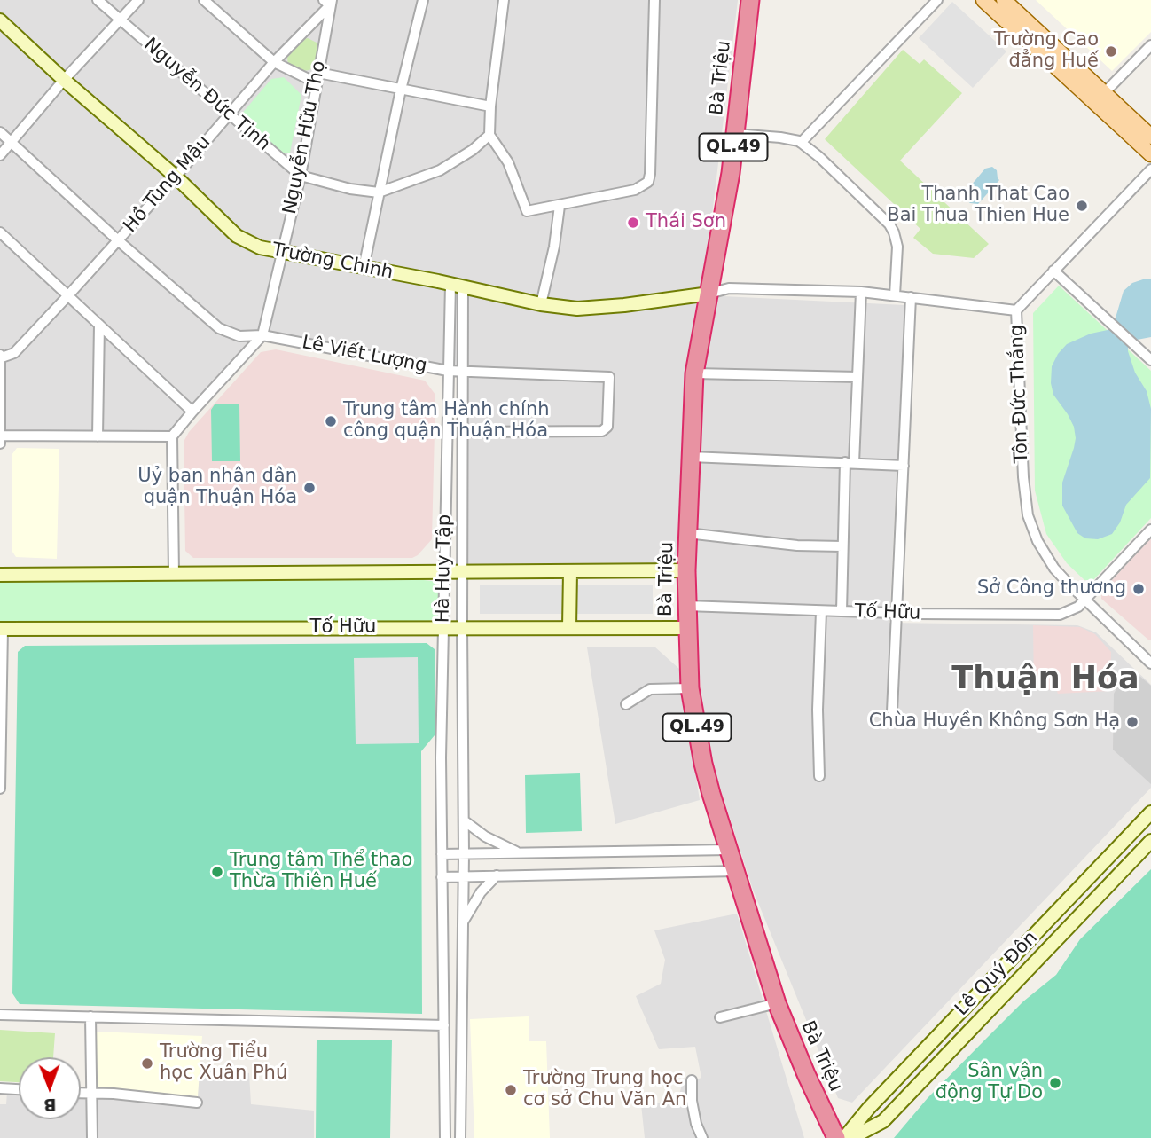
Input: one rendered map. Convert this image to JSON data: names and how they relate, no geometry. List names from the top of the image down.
{
  "streets": {
    "highway": ["Bà Triệu", "QL.49"],
    "street": [
      "Nguyễn Đức Tịnh",
      "Nguyễn Hữu Thọ",
      "Hồ Tùng Mậu",
      "Trường Chinh",
      "Lê Viết Lượng",
      "Tôn Đức Thắng",
      "Hà Huy Tập",
      "Tố Hữu",
      "Lê Quý Đôn"
    ]
  },
  "crossings": [
    ["Bà Triệu", "Trường Chinh"],
    ["Bà Triệu", "Tôn Đức Thắng"],
    ["Bà Triệu", "Tố Hữu"],
    ["Nguyễn Đức Tịnh", "Nguyễn Hữu Thọ"],
    ["Nguyễn Đức Tịnh", "Hồ Tùng Mậu"],
    ["Nguyễn Hữu Thọ", "Hồ Tùng Mậu"],
    ["Nguyễn Hữu Thọ", "Trường Chinh"],
    ["Nguyễn Hữu Thọ", "Lê Viết Lượng"],
    ["Hồ Tùng Mậu", "Trường Chinh"],
    ["Hồ Tùng Mậu", "Lê Viết Lượng"],
    ["Trường Chinh", "Tôn Đức Thắng"],
    ["Trường Chinh", "Hà Huy Tập"],
    ["Lê Viết Lượng", "Hà Huy Tập"],
    ["Tôn Đức Thắng", "Tố Hữu"],
    ["Hà Huy Tập", "Tố Hữu"]
  ],
  "districts": ["Thuận Hóa"],
  "places": [
    "Trường Cao đẳng Huế",
    "Thanh That Cao Bai Thua Thien Hue",
    "Thái Sơn",
    "Trung tâm Hành chính công quận Thuận Hóa",
    "Uỷ ban nhân dân quận Thuận Hóa",
    "Sở Công thương",
    "Chùa Huyền Không Sơn Hạ",
    "Trung tâm Thể thao Thừa Thiên Huế",
    "Trường Tiểu học Xuân Phú",
    "Sân vận động Tự Do",
    "Trường Trung học cơ sở Chu Văn An"
  ],
  "north": "bottom"
}
